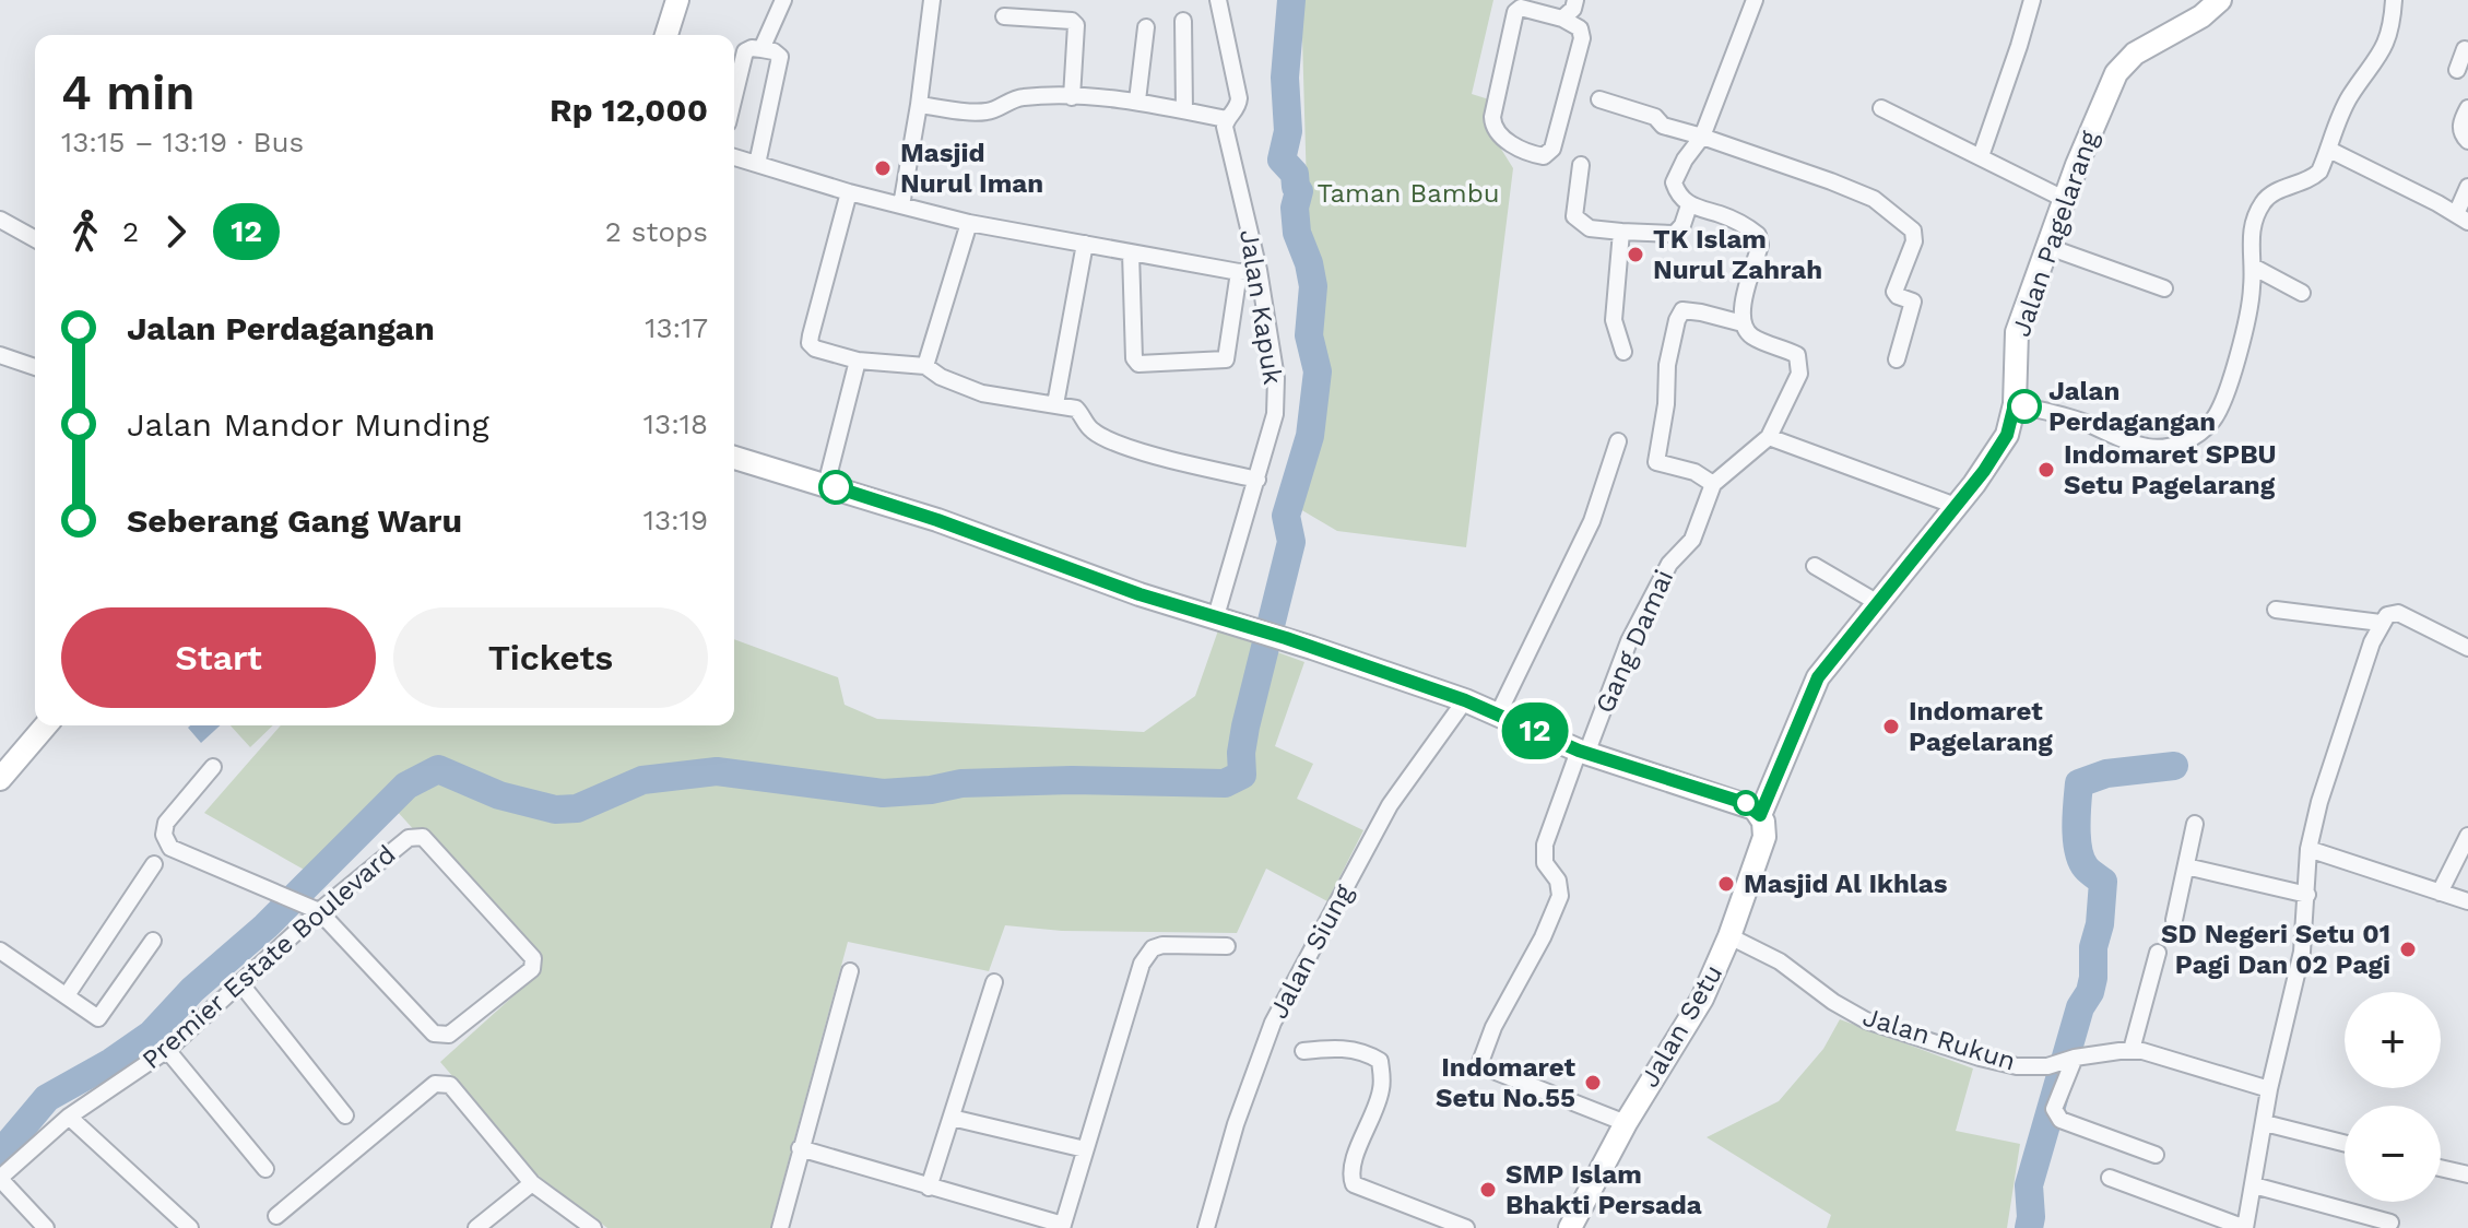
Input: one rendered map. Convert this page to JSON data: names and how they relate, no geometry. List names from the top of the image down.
{
  "streets": {
    "main road": ["Jalan Pagelarang", "Jalan Setu"],
    "street": [
      "Jalan Kapuk",
      "Gang Damai",
      "Jalan Siung",
      "Premier Estate Boulevard",
      "Jalan Rukun"
    ]
  },
  "crossings": [
    ["Jalan Pagelarang", "Jalan Setu"],
    ["Gang Damai", "Jalan Setu"],
    ["Jalan Setu", "Jalan Rukun"]
  ],
  "parks": ["Taman Bambu"],
  "places": [
    "Masjid Nurul Iman",
    "TK Islam Nurul Zahrah",
    "Jalan Perdagangan",
    "Indomaret SPBU Setu Pagelarang",
    "Indomaret Pagelarang",
    "Masjid Al Ikhlas",
    "SD Negeri Setu 01 Pagi Dan 02 Pagi",
    "Indomaret Setu No.55",
    "SMP Islam Bhakti Persada"
  ],
  "lines": ["bus line 12"],
  "page": {
    "on_map": "12",
    "heading": ["4 min", "13:15 – 13:19 · Bus", "Rp 12,000"],
    "legs": ["2", "12", "2 stops"],
    "list": [
      {
        "name": "Jalan Perdagangan",
        "value": "13:17"
      },
      {
        "name": "Jalan Mandor Munding",
        "value": "13:18"
      },
      {
        "name": "Seberang Gang Waru",
        "value": "13:19"
      }
    ],
    "buttons": ["Start", "Tickets"],
    "map_buttons": ["+", "−"]
  }
}
